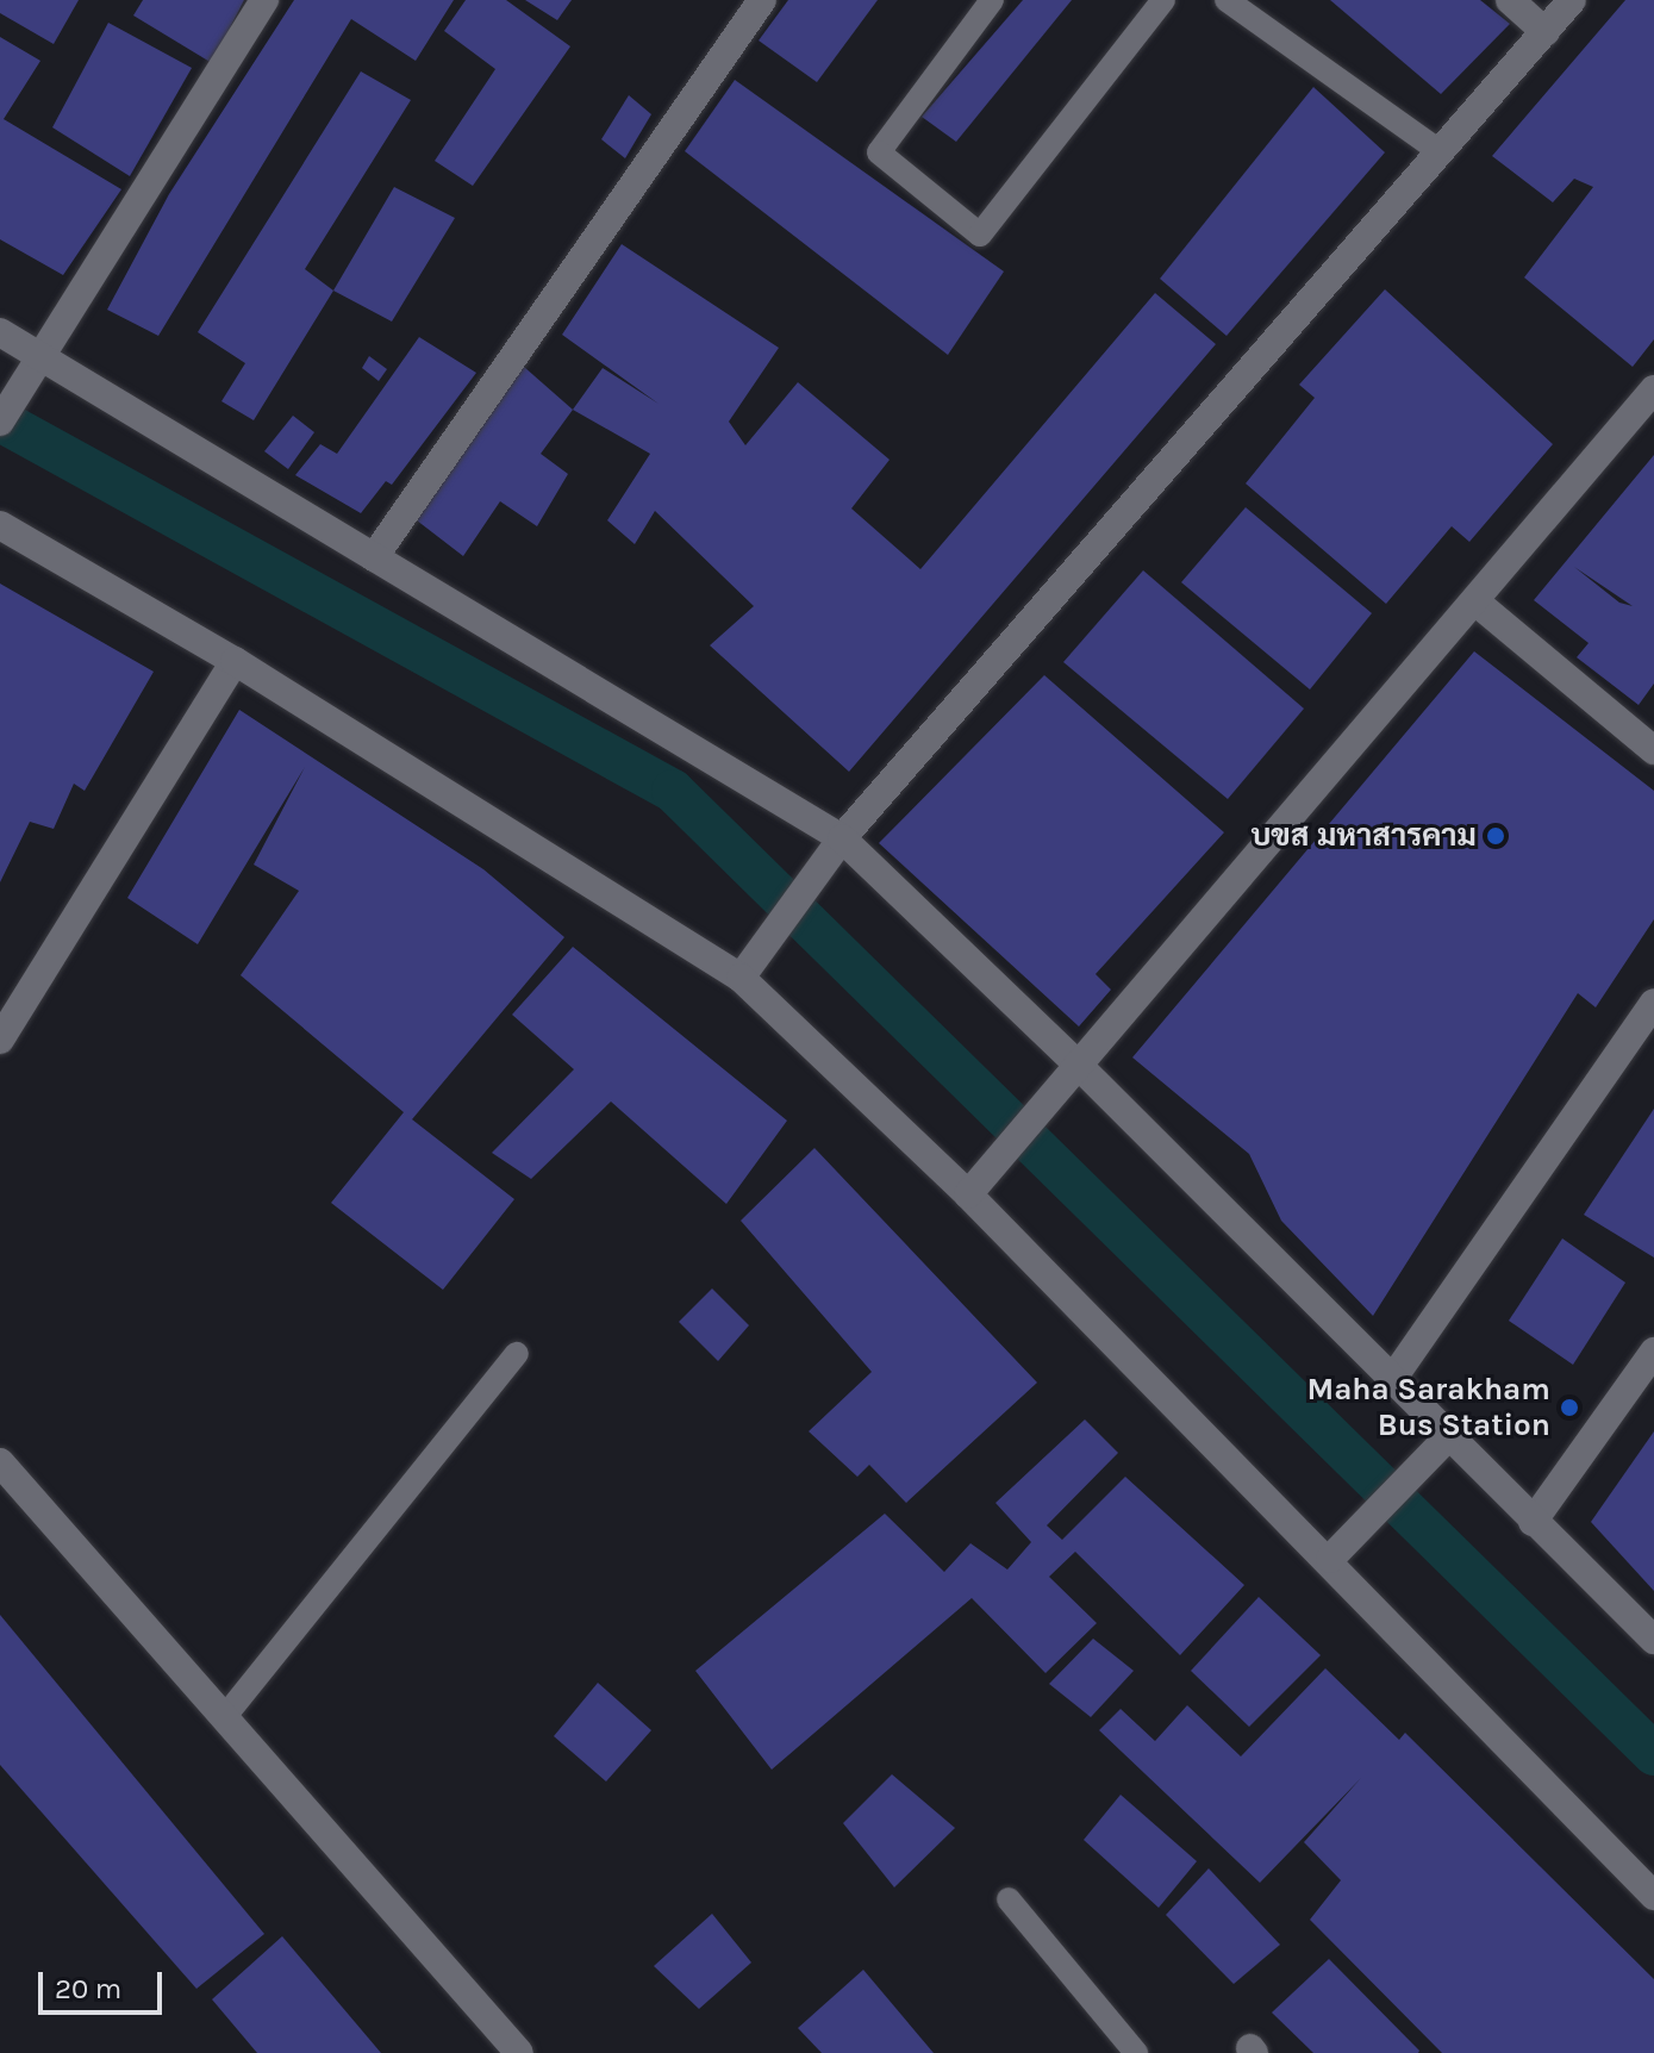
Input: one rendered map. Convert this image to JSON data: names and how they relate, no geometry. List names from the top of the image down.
{
  "places": ["บขส มหาสารคาม", "Maha Sarakham Bus Station"],
  "scale_bar": "20 m"
}
